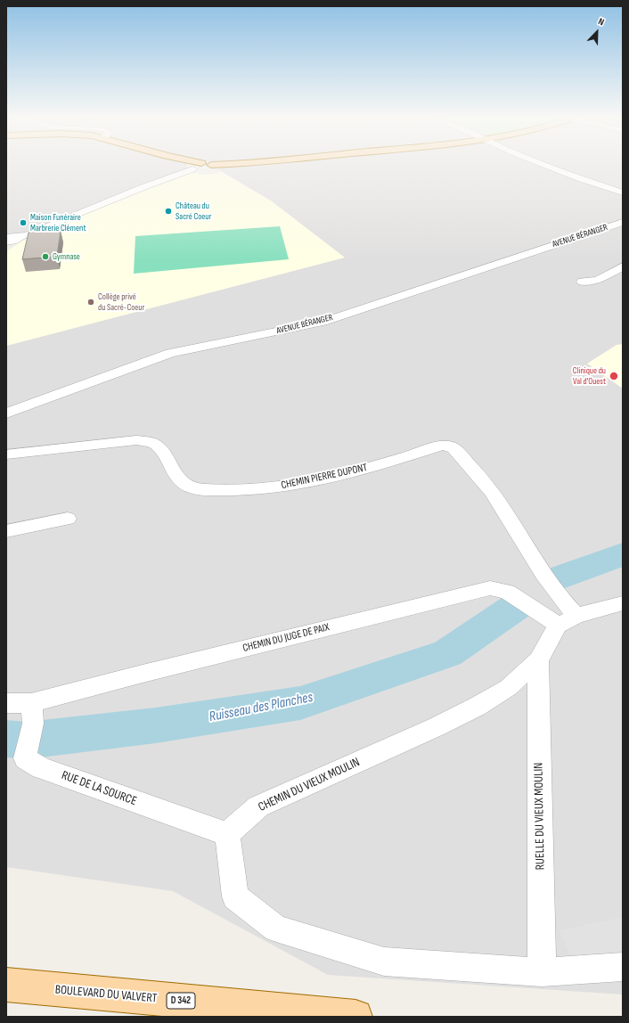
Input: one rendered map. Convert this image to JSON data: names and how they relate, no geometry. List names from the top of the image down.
{
  "streets": {
    "main road": ["BOULEVARD DU VALVERT", "D 342"],
    "street": [
      "AVENUE BÉRANGER",
      "CHEMIN PIERRE DUPONT",
      "CHEMIN DU JUGE DE PAIX",
      "CHEMIN DU VIEUX MOULIN",
      "RUE DE LA SOURCE",
      "RUELLE DU VIEUX MOULIN"
    ]
  },
  "crossings": [
    ["CHEMIN PIERRE DUPONT", "CHEMIN DU JUGE DE PAIX"],
    ["CHEMIN PIERRE DUPONT", "CHEMIN DU VIEUX MOULIN"],
    ["CHEMIN DU JUGE DE PAIX", "CHEMIN DU VIEUX MOULIN"],
    ["CHEMIN DU JUGE DE PAIX", "RUE DE LA SOURCE"],
    ["CHEMIN DU VIEUX MOULIN", "RUE DE LA SOURCE"],
    ["CHEMIN DU VIEUX MOULIN", "RUELLE DU VIEUX MOULIN"]
  ],
  "water": ["Ruisseau des Planches"],
  "places": [
    "Château du Sacré Coeur",
    "Maison Funéraire Marbrerie Clément",
    "Gymnase",
    "Collège privé du Sacré-Coeur",
    "Clinique du Val d'Ouest"
  ],
  "north": "top right"
}
